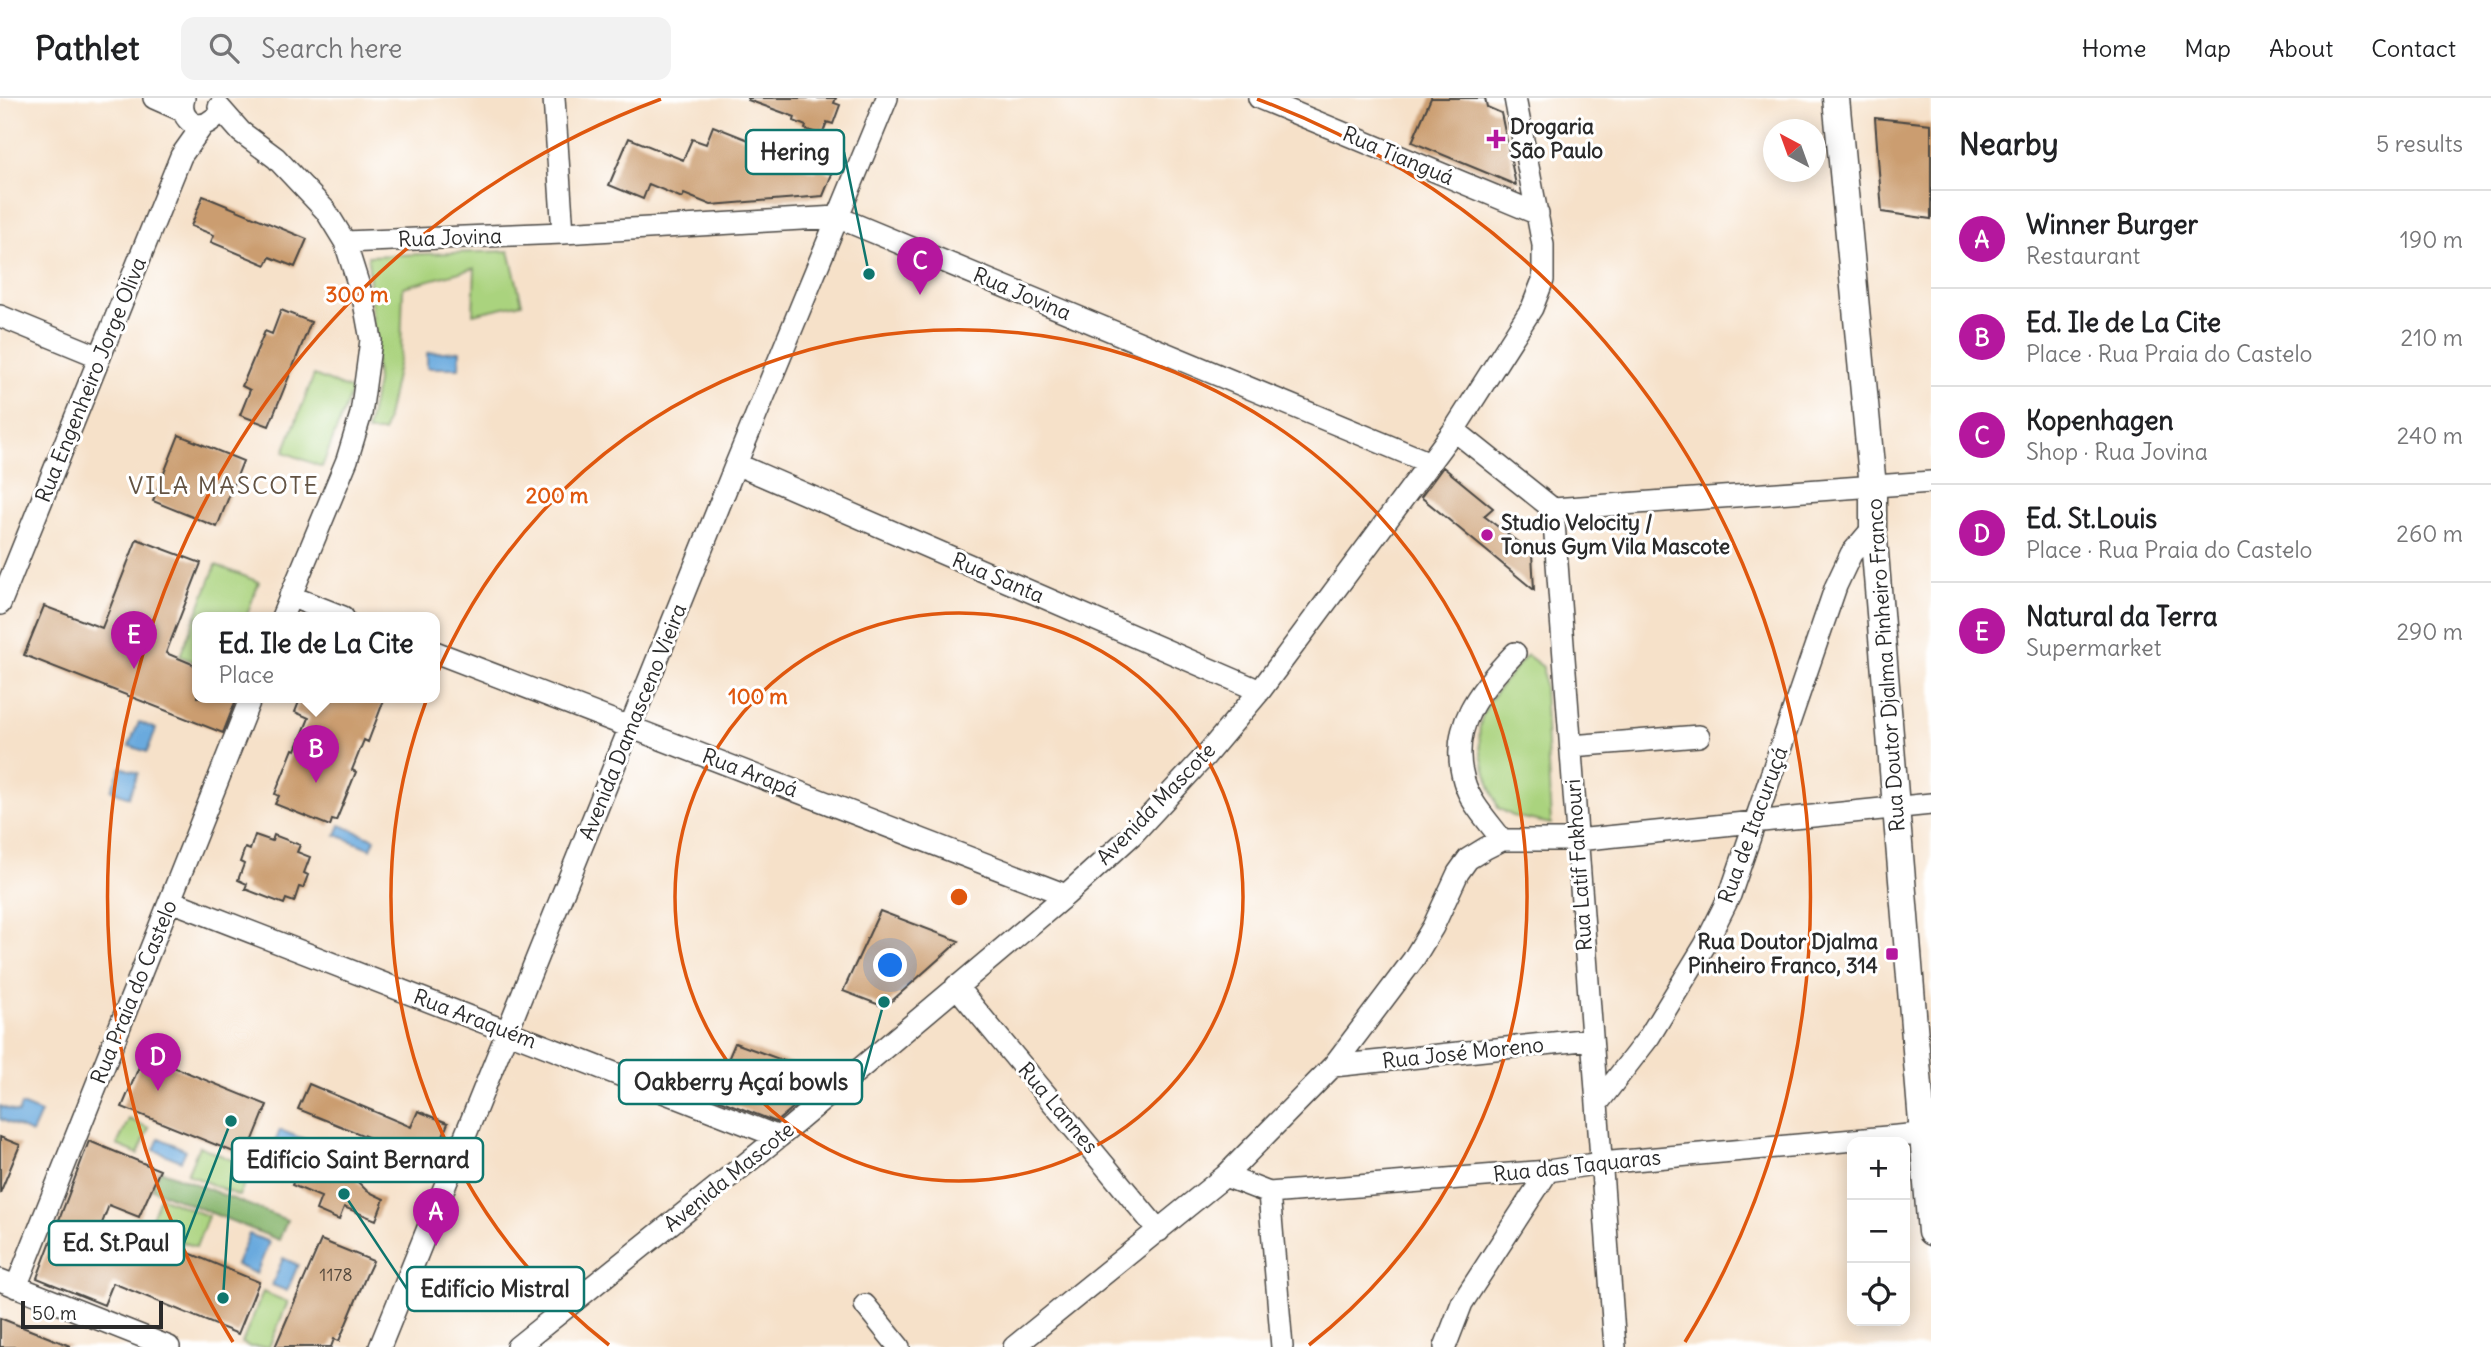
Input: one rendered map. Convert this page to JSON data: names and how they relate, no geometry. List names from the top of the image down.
{
  "streets": {
    "street": [
      "Rua Tianguá",
      "Rua Jovina",
      "Rua Engenheiro Jorge Oliva",
      "Rua Santa",
      "Rua Doutor Djalma Pinheiro Franco",
      "Avenida Damasceno Vieira",
      "Rua Arapá",
      "Avenida Mascote",
      "Rua de Itacuruçá",
      "Rua Latif Fakhouri",
      "Rua Praia do Castelo",
      "Rua Araquém",
      "Rua José Moreno",
      "Rua Lannes",
      "Rua das Taquaras"
    ]
  },
  "crossings": [
    ["Rua Tianguá", "Avenida Mascote"],
    ["Rua Jovina", "Avenida Damasceno Vieira"],
    ["Rua Jovina", "Avenida Mascote"],
    ["Rua Santa", "Avenida Damasceno Vieira"],
    ["Rua Santa", "Avenida Mascote"],
    ["Rua Doutor Djalma Pinheiro Franco", "Rua de Itacuruçá"],
    ["Rua Doutor Djalma Pinheiro Franco", "Rua das Taquaras"],
    ["Avenida Damasceno Vieira", "Rua Arapá"],
    ["Avenida Damasceno Vieira", "Rua Araquém"],
    ["Rua Arapá", "Avenida Mascote"],
    ["Avenida Mascote", "Rua Araquém"],
    ["Avenida Mascote", "Rua Lannes"],
    ["Rua de Itacuruçá", "Rua Latif Fakhouri"],
    ["Rua Latif Fakhouri", "Rua José Moreno"],
    ["Rua Latif Fakhouri", "Rua das Taquaras"],
    ["Rua Praia do Castelo", "Rua Araquém"]
  ],
  "districts": ["VILA MASCOTE"],
  "places": {
    "health": ["Drogaria São Paulo"],
    "other": [
      "Hering",
      "Studio Velocity / Tonus Gym Vila Mascote",
      "Oakberry Açaí bowls",
      "Ed. St.Paul",
      "Edifício Mistral",
      "Edifício Saint Bernard"
    ],
    "transit": ["Rua Doutor Djalma Pinheiro Franco, 314"]
  },
  "house_numbers": ["1178"],
  "scale_bar": "50 m",
  "north": "top left",
  "page": {
    "header": "Pathlet",
    "search": "Search here",
    "nav": [
      "Home",
      "Map",
      "About",
      "Contact"
    ],
    "heading": ["Nearby", "5 results"],
    "list": [
      {
        "mark": "A",
        "name": "Winner Burger",
        "note": "Restaurant",
        "value": "190 m"
      },
      {
        "mark": "B",
        "name": "Ed. Ile de La Cite",
        "note": "Place · Rua Praia do Castelo",
        "value": "210 m"
      },
      {
        "mark": "C",
        "name": "Kopenhagen",
        "note": "Shop · Rua Jovina",
        "value": "240 m"
      },
      {
        "mark": "D",
        "name": "Ed. St.Louis",
        "note": "Place · Rua Praia do Castelo",
        "value": "260 m"
      },
      {
        "mark": "E",
        "name": "Natural da Terra",
        "note": "Supermarket",
        "value": "290 m"
      }
    ],
    "pins": [
      "C",
      "E",
      "B",
      "D",
      "A"
    ],
    "popup": ["Ed. Ile de La Cite", "Place"],
    "map_buttons": ["+", "−"],
    "scale": "50 m"
  },
  "rings": ["300 m", "200 m", "100 m"]
}
